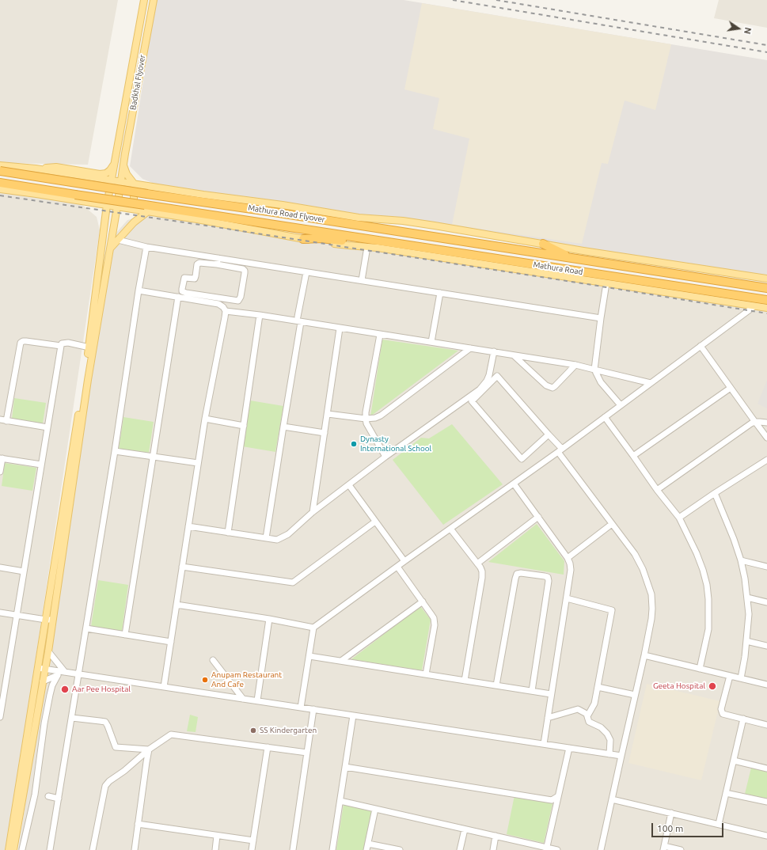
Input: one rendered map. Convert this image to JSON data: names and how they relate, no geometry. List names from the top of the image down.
{
  "streets": {
    "highway": ["Mathura Road Flyover", "Mathura Road"],
    "main road": ["Badkhal Flyover"]
  },
  "crossings": [
    ["Mathura Road Flyover", "Mathura Road"]
  ],
  "places": [
    "Dynasty International School",
    "Anupam Restaurant And Cafe",
    "Geeta Hospital",
    "Aar Pee Hospital",
    "SS Kindergarten"
  ],
  "scale_bar": "100 m",
  "north": "right"
}
